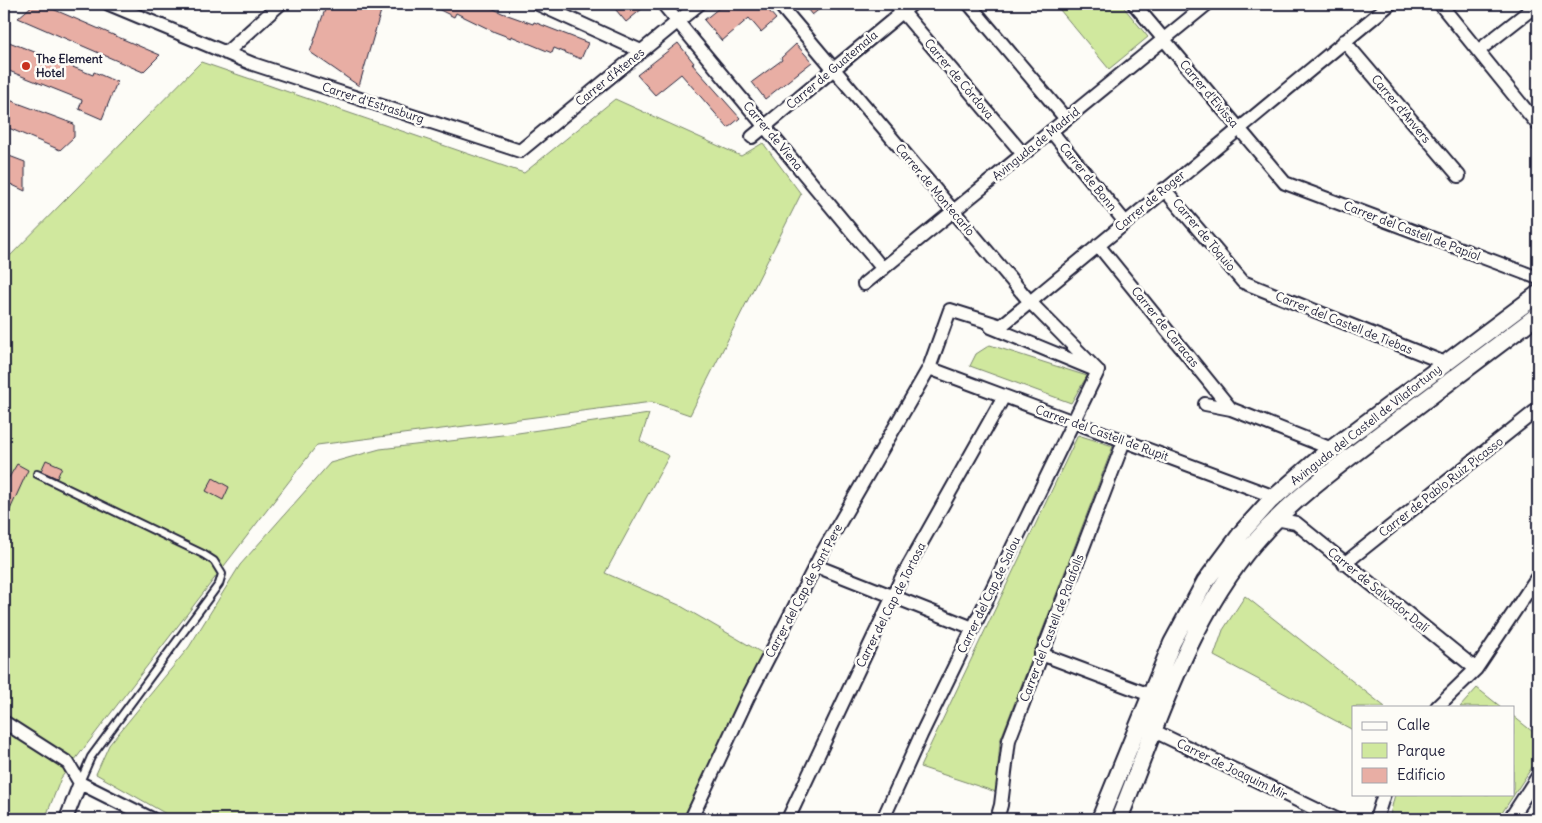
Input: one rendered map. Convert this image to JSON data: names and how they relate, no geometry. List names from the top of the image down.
{
  "streets": {
    "street": [
      "Carrer de Guatemala",
      "Carrer d'Atenes",
      "Carrer de Còrdova",
      "Carrer d'Eivissa",
      "Carrer d'Estrasburg",
      "Carrer d'Anvers",
      "Carrer de Viena",
      "Avinguda de Madrid",
      "Carrer de Bonn",
      "Carrer de Montecarlo",
      "Carrer de Roger",
      "Carrer del Castell de Papiol",
      "Carrer de Tòquio",
      "Carrer del Castell de Tiebas",
      "Carrer de Caracas",
      "Avinguda del Castell de Vilafortuny",
      "Carrer del Castell de Rupit",
      "Carrer de Pablo Ruiz Picasso",
      "Carrer de Salvador Dalí",
      "Carrer del Cap de Sant Pere",
      "Carrer del Cap de Salou",
      "Carrer del Cap de Tortosa",
      "Carrer del Castell de Palafolls",
      "Carrer de Joaquim Mir"
    ]
  },
  "crossings": [
    ["Carrer de Guatemala", "Carrer de Còrdova"],
    ["Carrer de Guatemala", "Carrer de Viena"],
    ["Carrer de Guatemala", "Carrer de Montecarlo"],
    ["Carrer d'Atenes", "Carrer d'Estrasburg"],
    ["Carrer d'Atenes", "Carrer de Viena"],
    ["Carrer de Còrdova", "Avinguda de Madrid"],
    ["Carrer d'Eivissa", "Avinguda de Madrid"],
    ["Carrer d'Eivissa", "Carrer de Roger"],
    ["Carrer d'Eivissa", "Carrer del Castell de Papiol"],
    ["Carrer d'Anvers", "Carrer de Roger"],
    ["Carrer de Viena", "Avinguda de Madrid"],
    ["Avinguda de Madrid", "Carrer de Bonn"],
    ["Avinguda de Madrid", "Carrer de Montecarlo"],
    ["Carrer de Bonn", "Carrer de Roger"],
    ["Carrer de Montecarlo", "Carrer de Roger"],
    ["Carrer de Montecarlo", "Carrer del Cap de Salou"],
    ["Carrer de Roger", "Carrer de Tòquio"],
    ["Carrer de Roger", "Carrer de Caracas"],
    ["Carrer de Tòquio", "Carrer del Castell de Tiebas"],
    ["Carrer del Castell de Tiebas", "Avinguda del Castell de Vilafortuny"],
    ["Avinguda del Castell de Vilafortuny", "Carrer del Castell de Rupit"],
    ["Avinguda del Castell de Vilafortuny", "Carrer de Salvador Dalí"],
    ["Avinguda del Castell de Vilafortuny", "Carrer de Joaquim Mir"],
    ["Carrer del Castell de Rupit", "Carrer del Cap de Sant Pere"],
    ["Carrer del Castell de Rupit", "Carrer del Cap de Salou"],
    ["Carrer del Castell de Rupit", "Carrer del Cap de Tortosa"],
    ["Carrer del Castell de Rupit", "Carrer del Castell de Palafolls"],
    ["Carrer de Pablo Ruiz Picasso", "Carrer de Salvador Dalí"]
  ],
  "places": ["The Element Hotel"],
  "legend": ["Calle", "Parque", "Edificio"]
}
